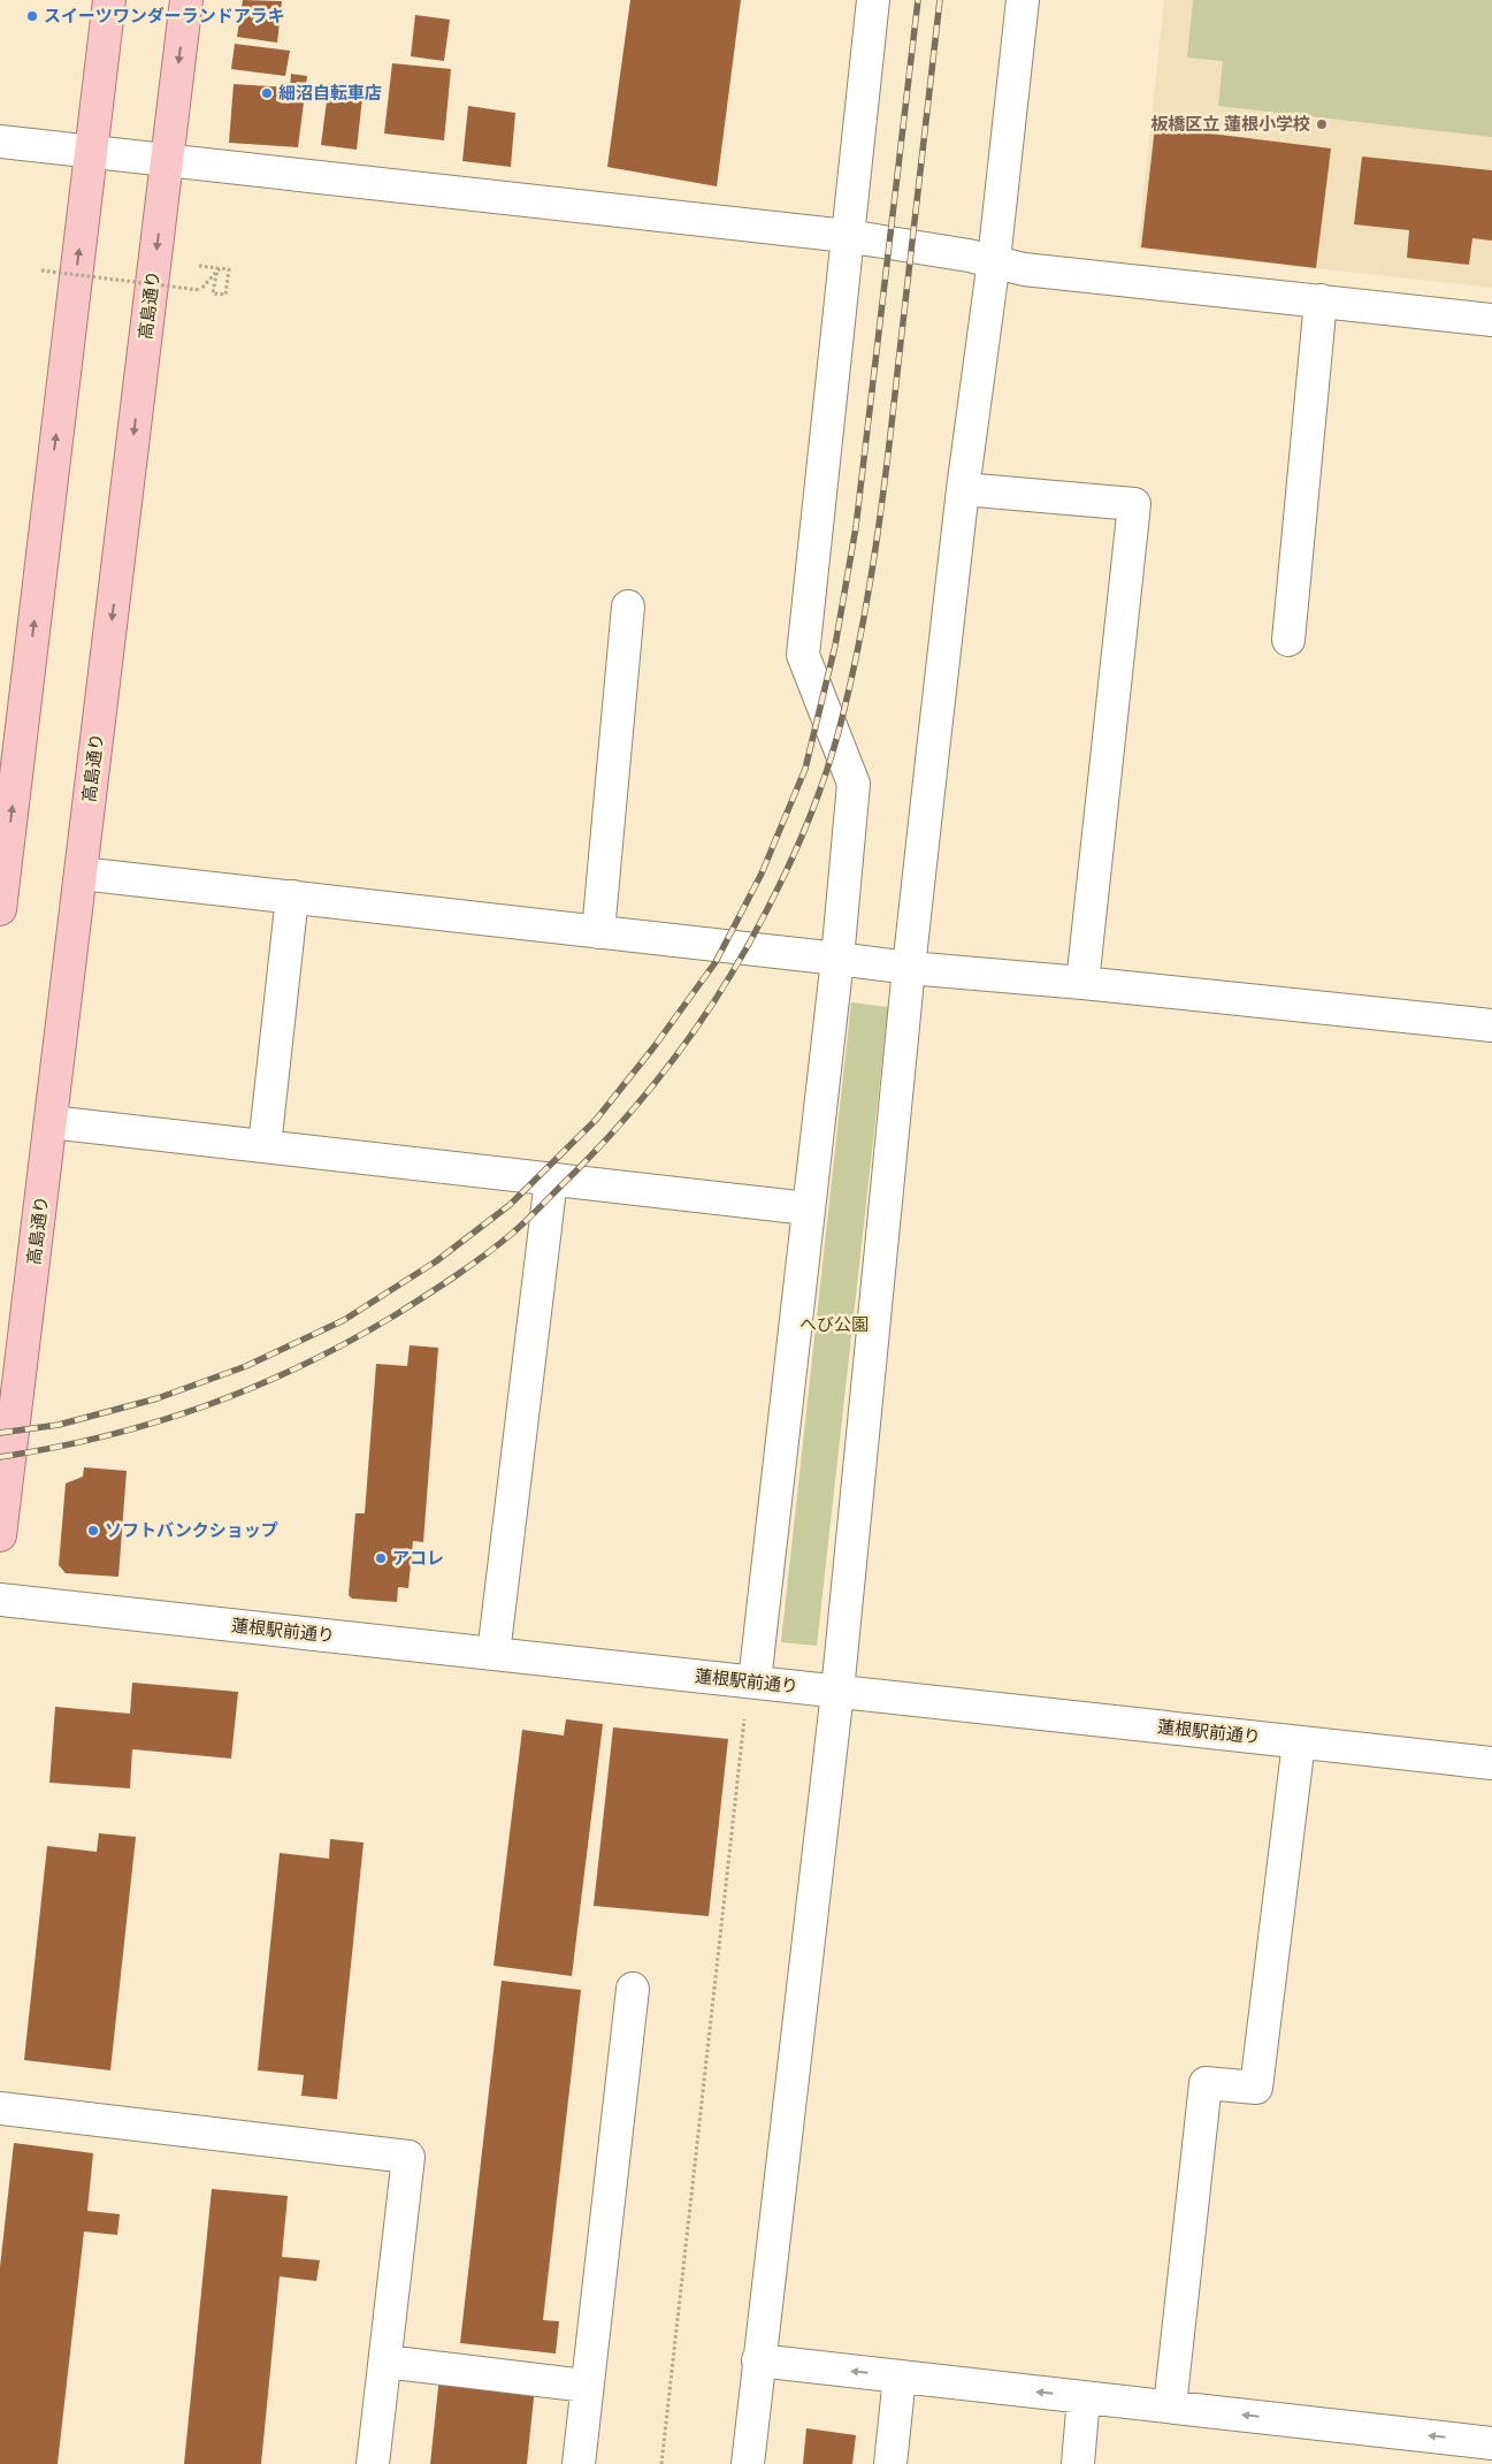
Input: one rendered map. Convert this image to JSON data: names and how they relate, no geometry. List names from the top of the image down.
{
  "streets": {
    "main road": ["高島通り"],
    "street": ["蓮根駅前通り"]
  },
  "parks": ["へび公園"],
  "places": [
    "スイーツワンダーランドアラキ",
    "細沼自転車店",
    "板橋区立 蓮根小学校",
    "ソフトバンクショップ",
    "アコレ"
  ]
}
